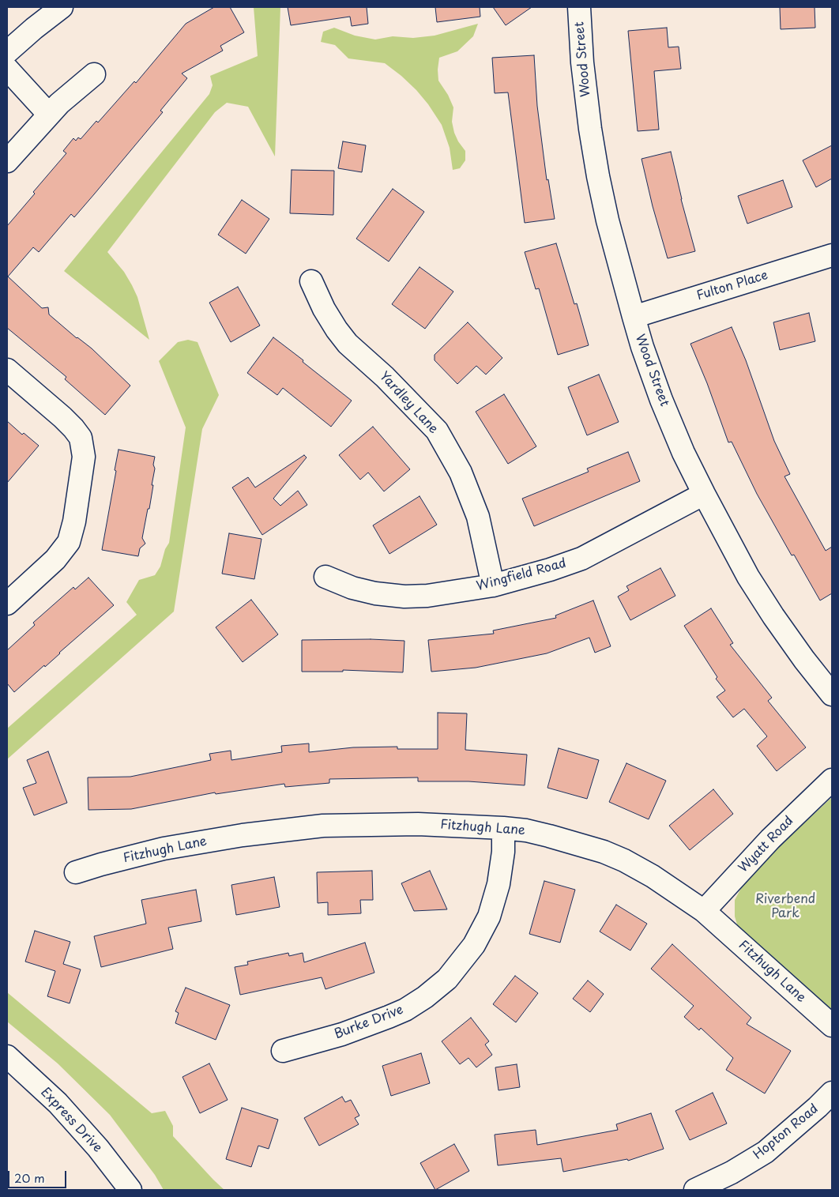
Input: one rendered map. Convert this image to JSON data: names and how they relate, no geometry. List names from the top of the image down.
{
  "streets": {
    "street": [
      "Wood Street",
      "Fulton Place",
      "Yardley Lane",
      "Wingfield Road",
      "Fitzhugh Lane",
      "Wyatt Road",
      "Burke Drive",
      "Express Drive",
      "Hopton Road"
    ]
  },
  "crossings": [
    ["Wood Street", "Fulton Place"],
    ["Wood Street", "Wingfield Road"],
    ["Yardley Lane", "Wingfield Road"],
    ["Fitzhugh Lane", "Wyatt Road"],
    ["Fitzhugh Lane", "Burke Drive"]
  ],
  "parks": ["Riverbend Park"],
  "scale_bar": "20 m"
}
